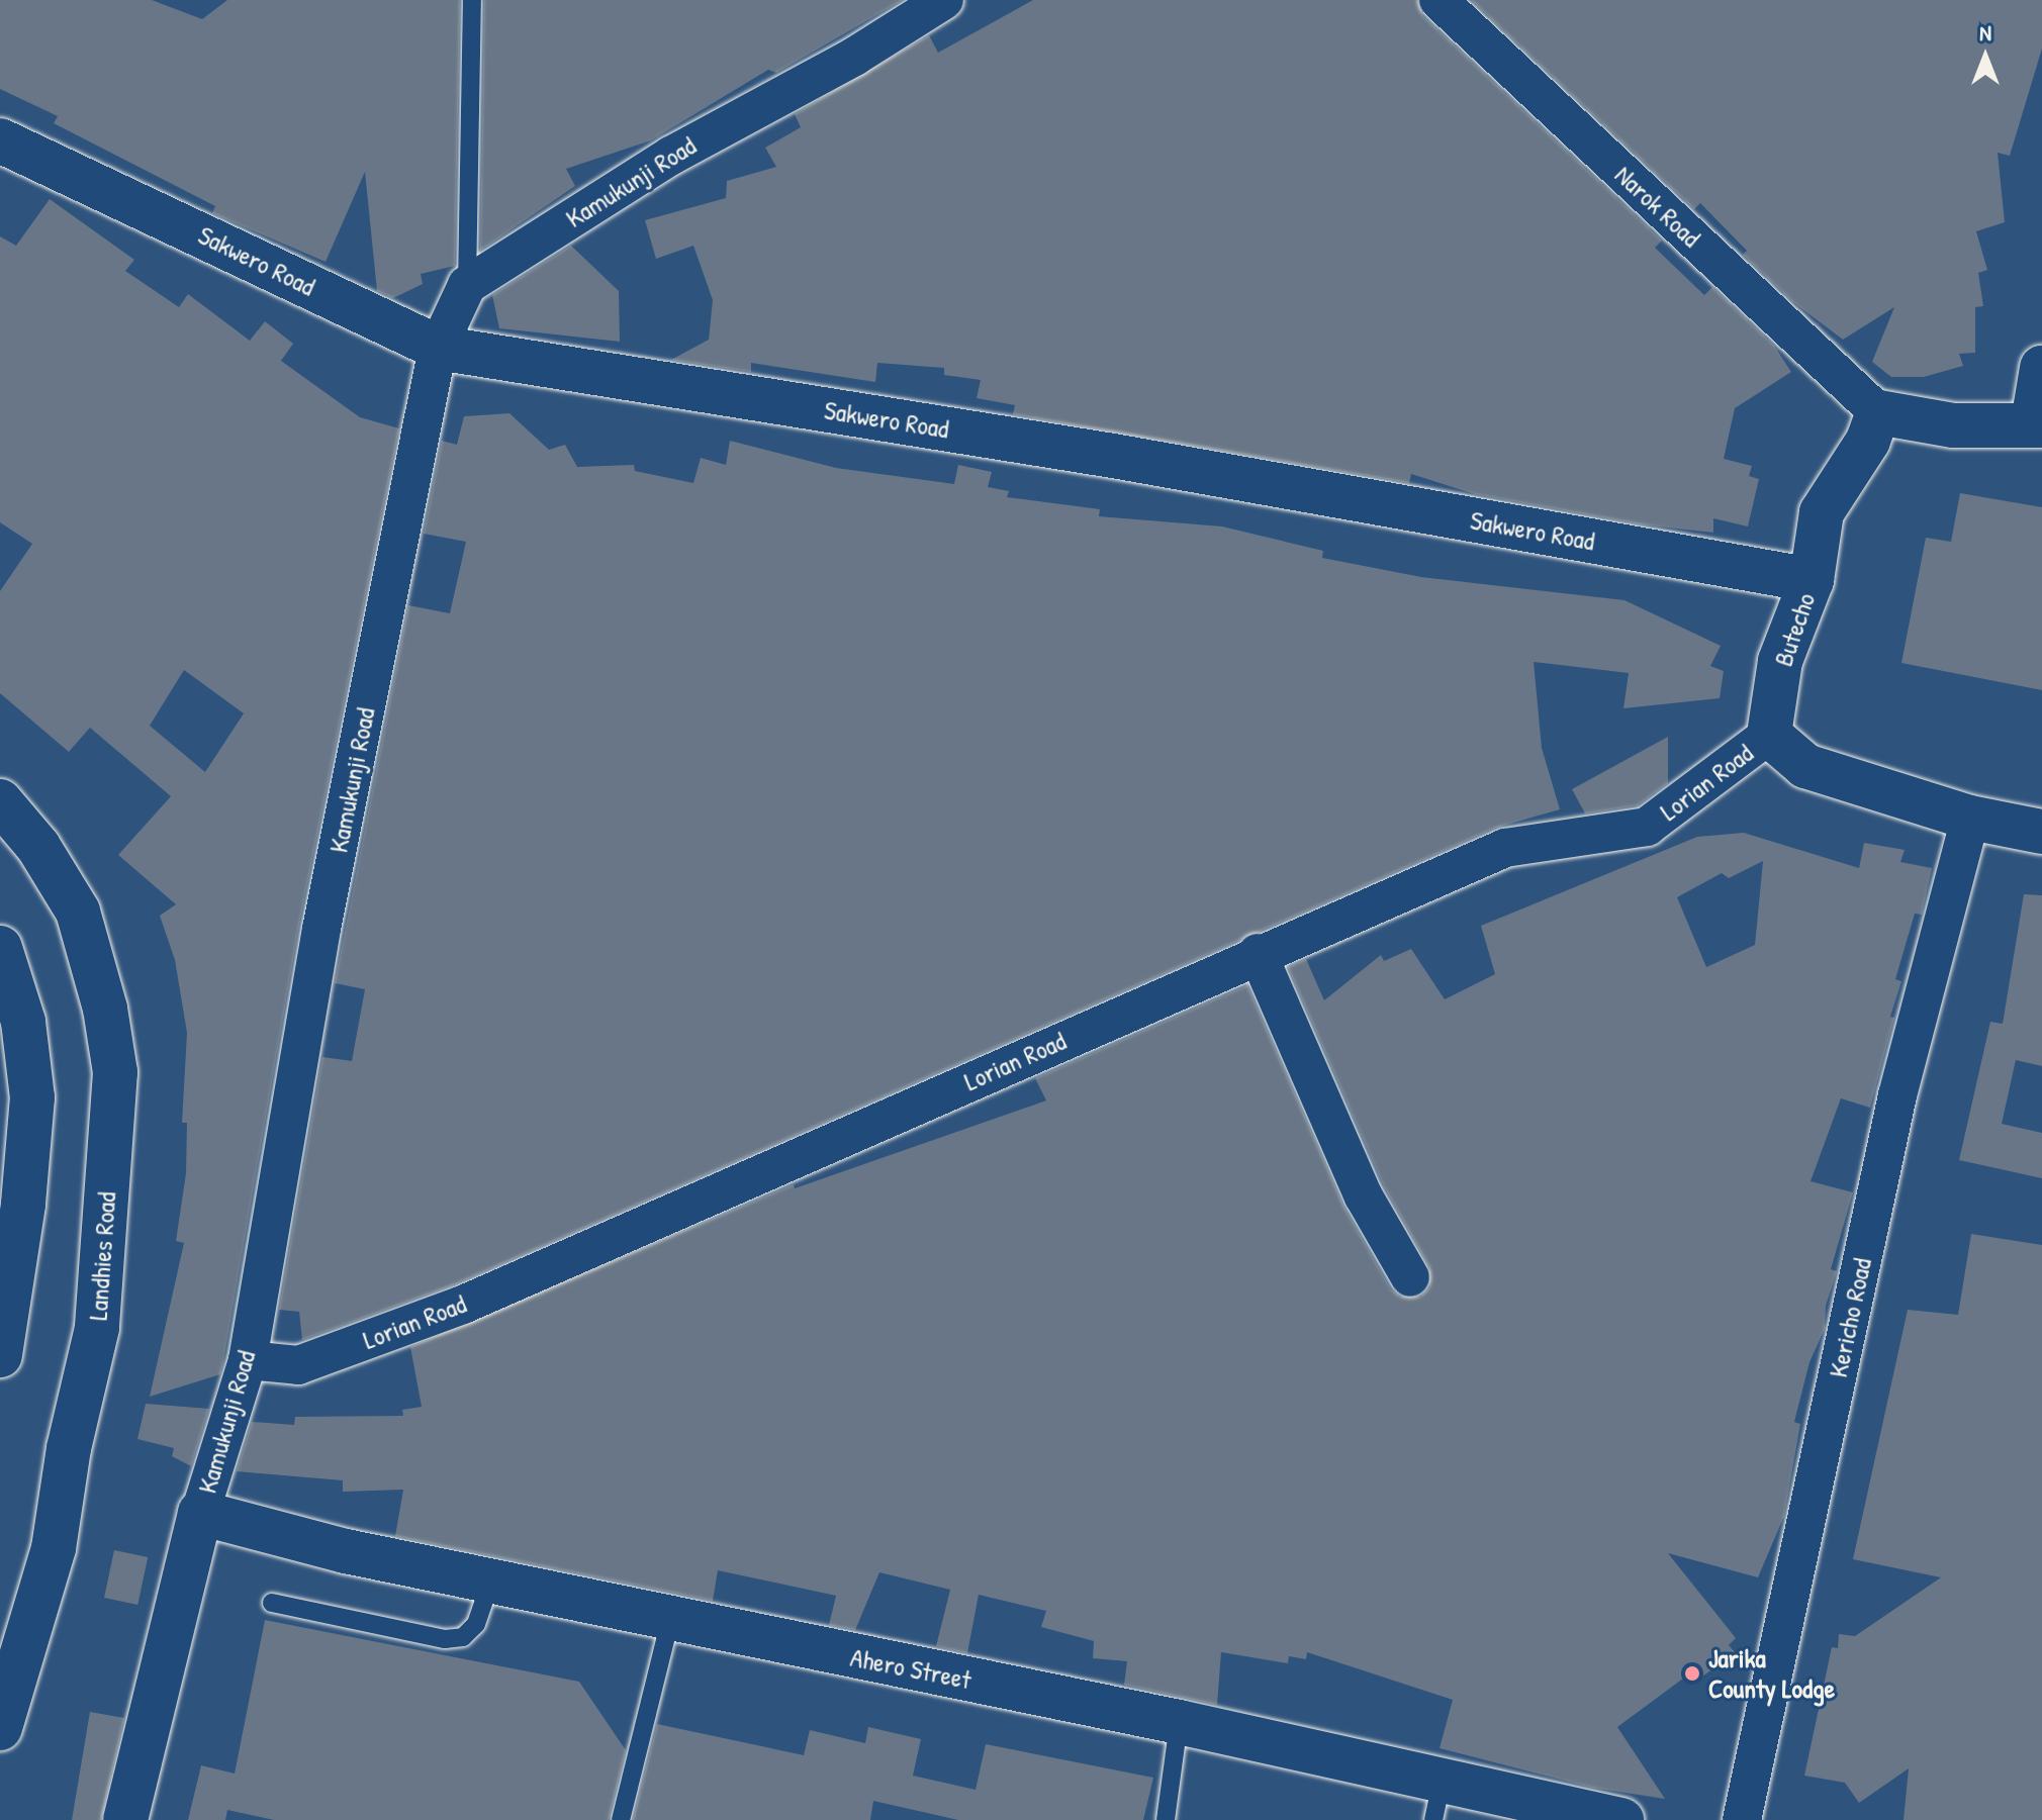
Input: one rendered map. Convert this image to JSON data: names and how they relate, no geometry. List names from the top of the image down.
{
  "streets": {
    "street": [
      "Kamukunji Road",
      "Narok Road",
      "Sakwero Road",
      "Butecho",
      "Lorian Road",
      "Landhies Road",
      "Kericho Road",
      "Ahero Street"
    ]
  },
  "crossings": [
    ["Kamukunji Road", "Sakwero Road"],
    ["Kamukunji Road", "Lorian Road"],
    ["Kamukunji Road", "Ahero Street"],
    ["Narok Road", "Butecho"],
    ["Sakwero Road", "Butecho"],
    ["Butecho", "Lorian Road"]
  ],
  "places": ["Jarika County Lodge"],
  "north": "top"
}
